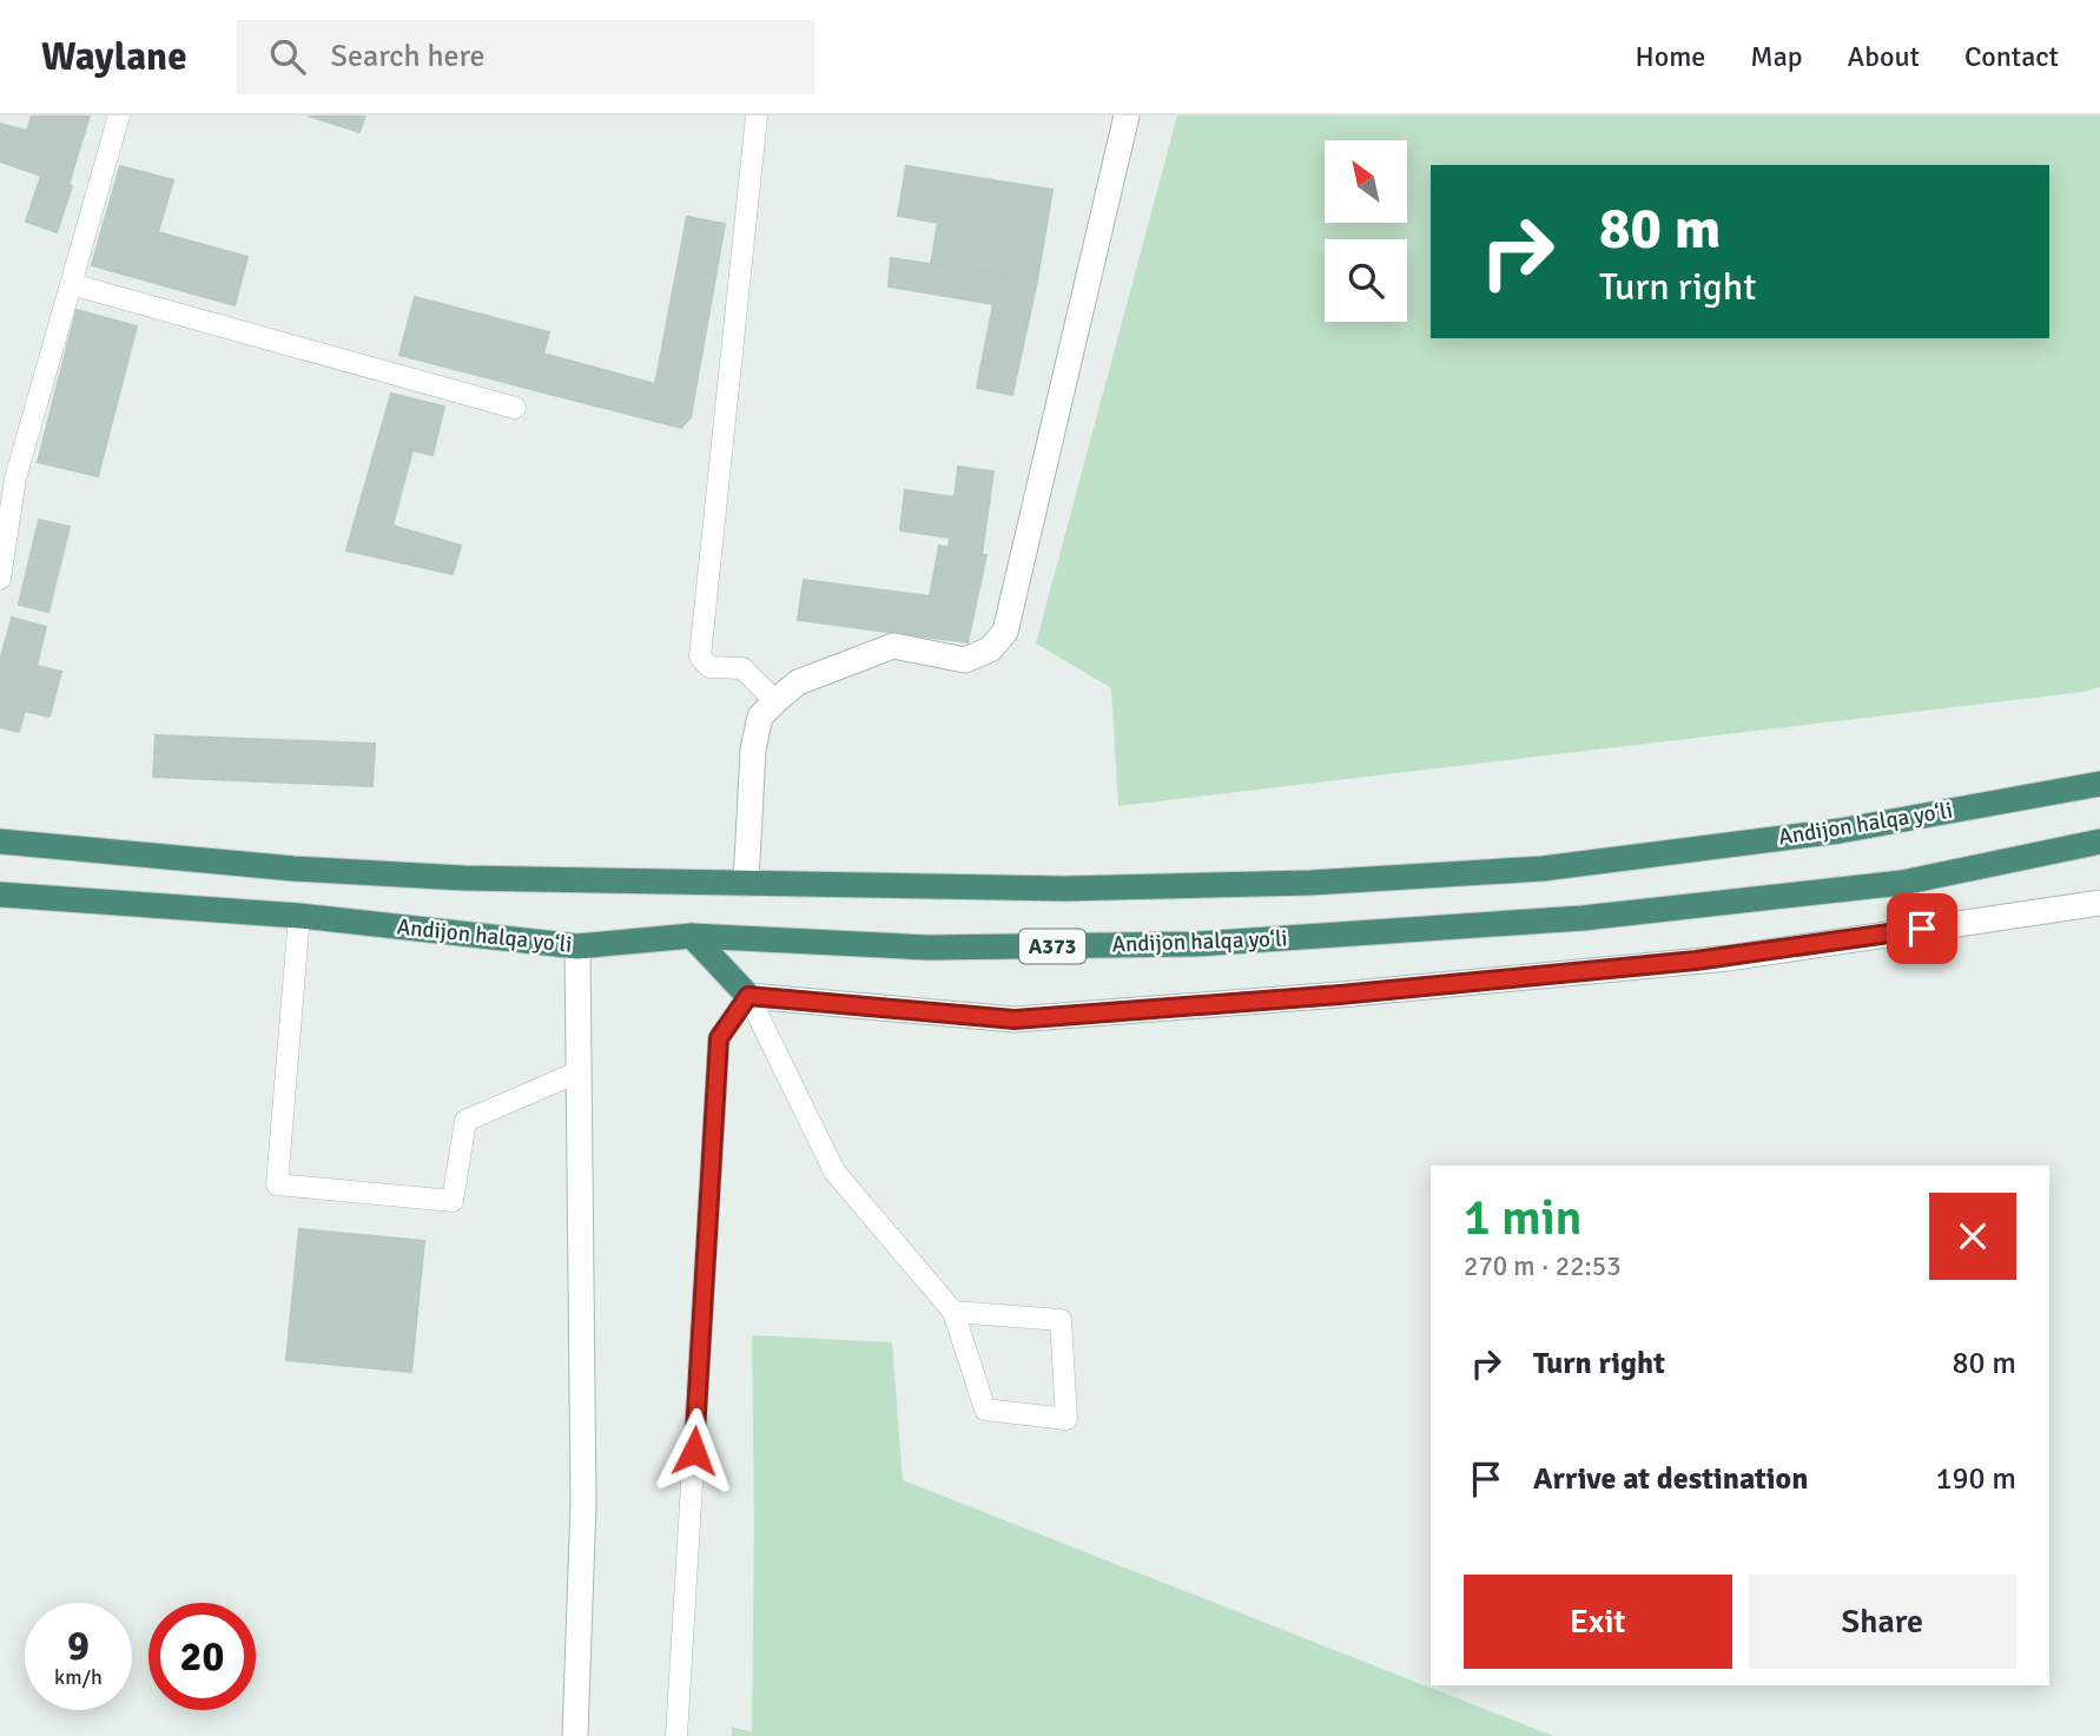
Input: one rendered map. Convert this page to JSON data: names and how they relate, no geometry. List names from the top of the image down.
{
  "streets": {
    "highway": ["Andijon halqa yo‘li", "A373"]
  },
  "north": "top left",
  "page": {
    "header": "Waylane",
    "search": "Search here",
    "nav": [
      "Home",
      "Map",
      "About",
      "Contact"
    ],
    "turn": ["80 m", "Turn right"],
    "heading": ["1 min", "270 m · 22:53"],
    "list": [
      {
        "name": "Turn right",
        "value": "80 m"
      },
      {
        "name": "Arrive at destination",
        "value": "190 m"
      }
    ],
    "buttons": ["Exit", "Share"],
    "speed": "9 km/h",
    "limit": "20"
  }
}
